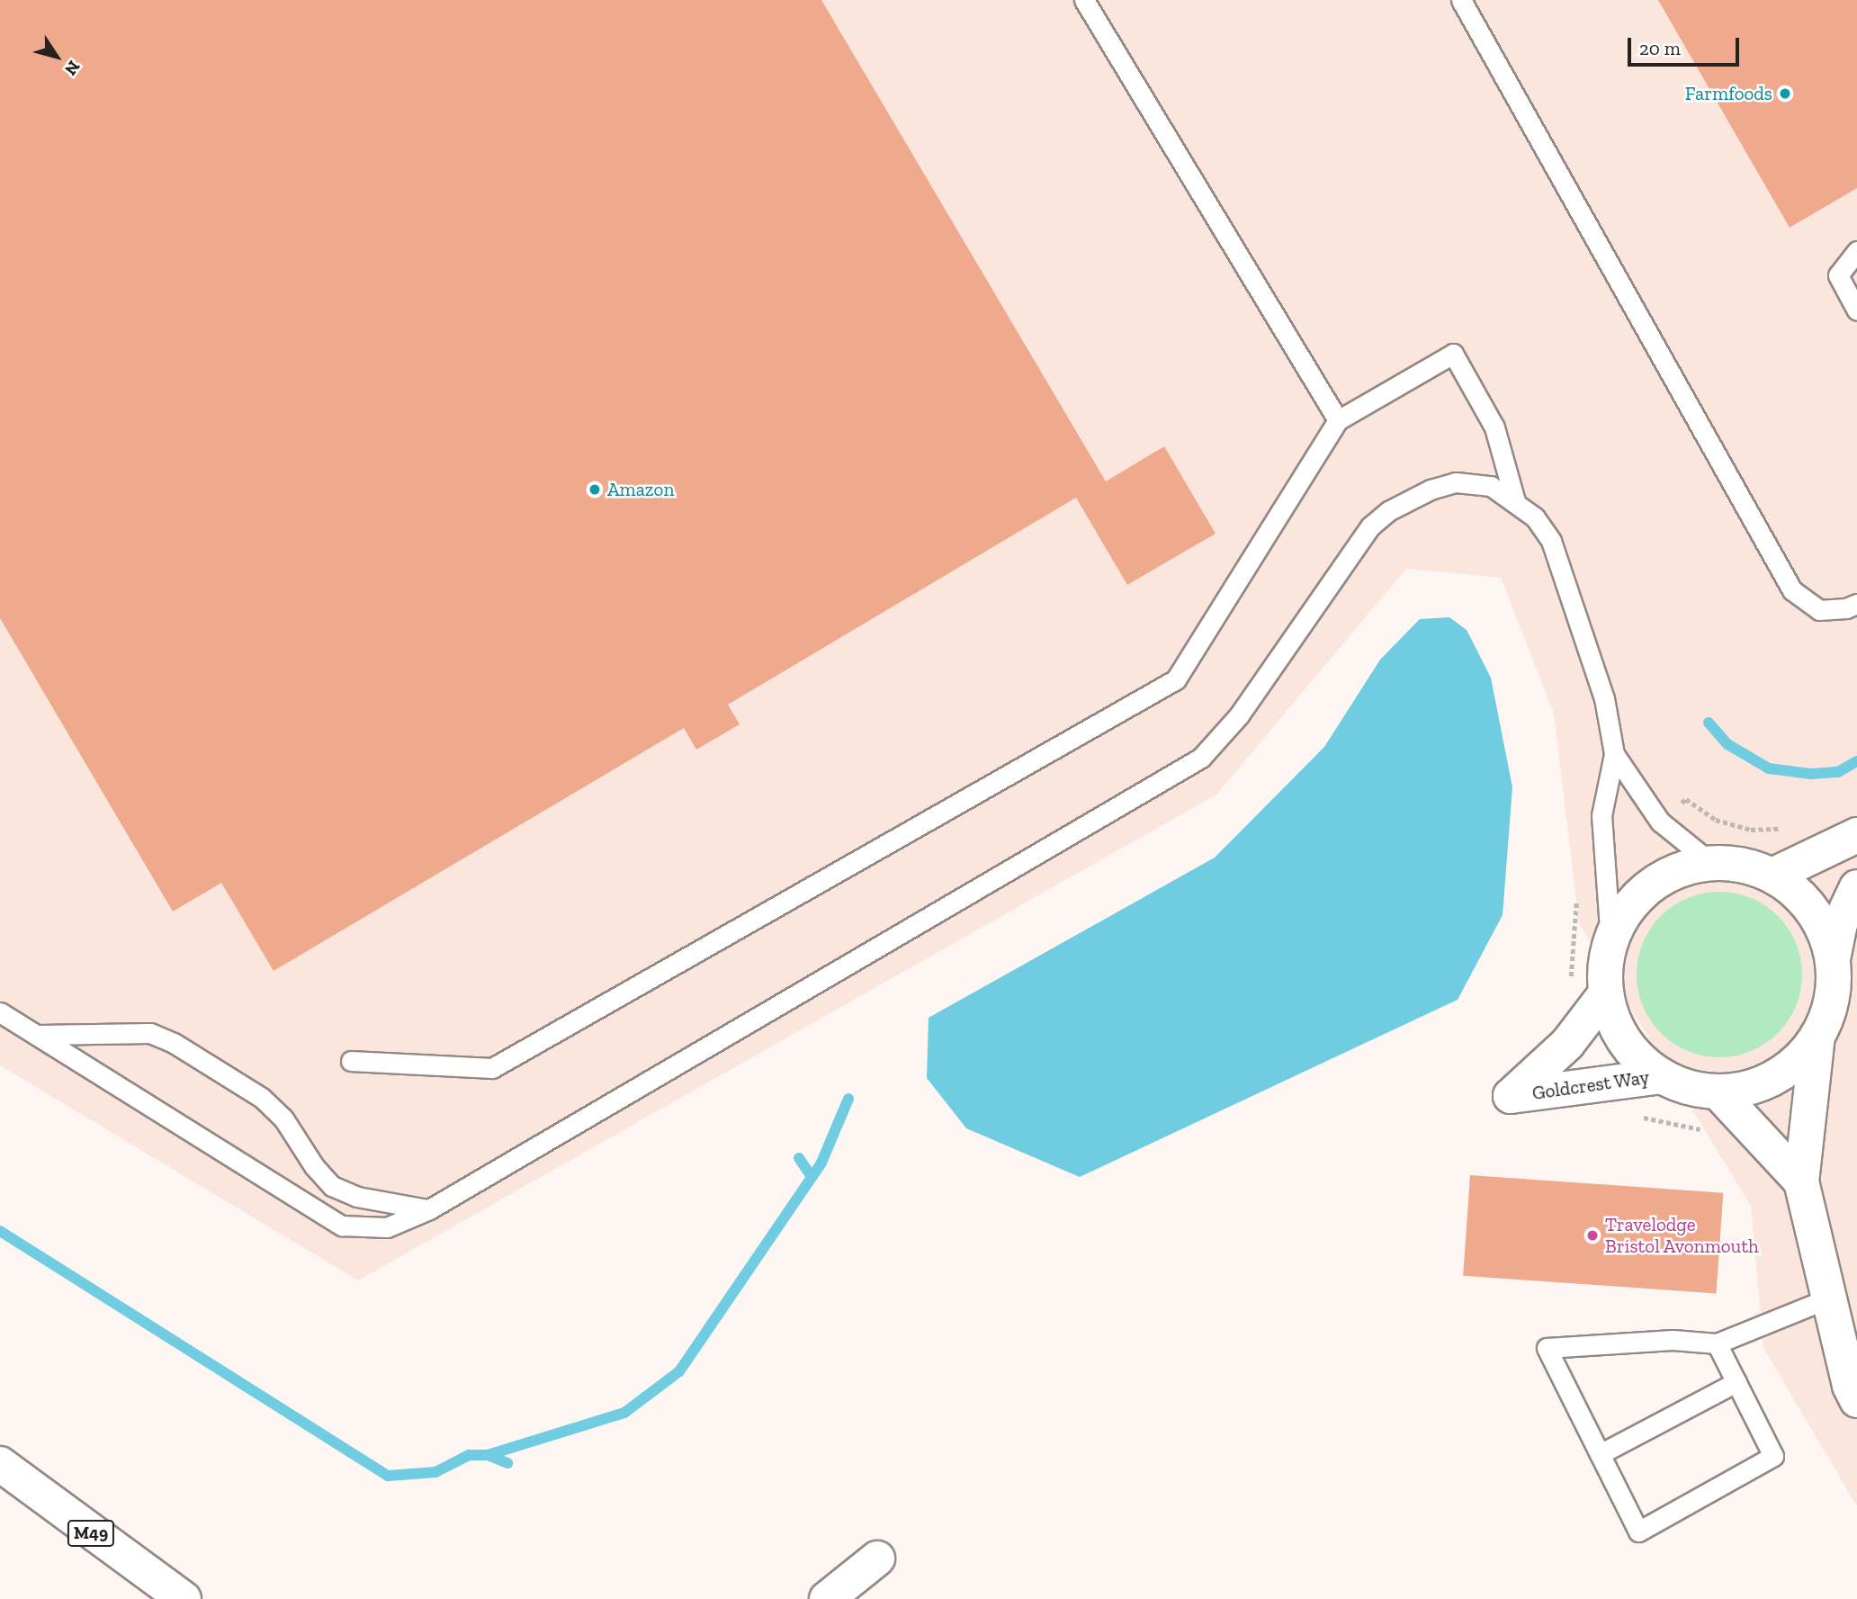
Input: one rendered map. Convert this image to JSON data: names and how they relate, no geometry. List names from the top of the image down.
{
  "streets": {
    "main road": ["Goldcrest Way", "M49"]
  },
  "places": ["Farmfoods", "Amazon", "Travelodge Bristol Avonmouth"],
  "scale_bar": "20 m",
  "north": "bottom right"
}
